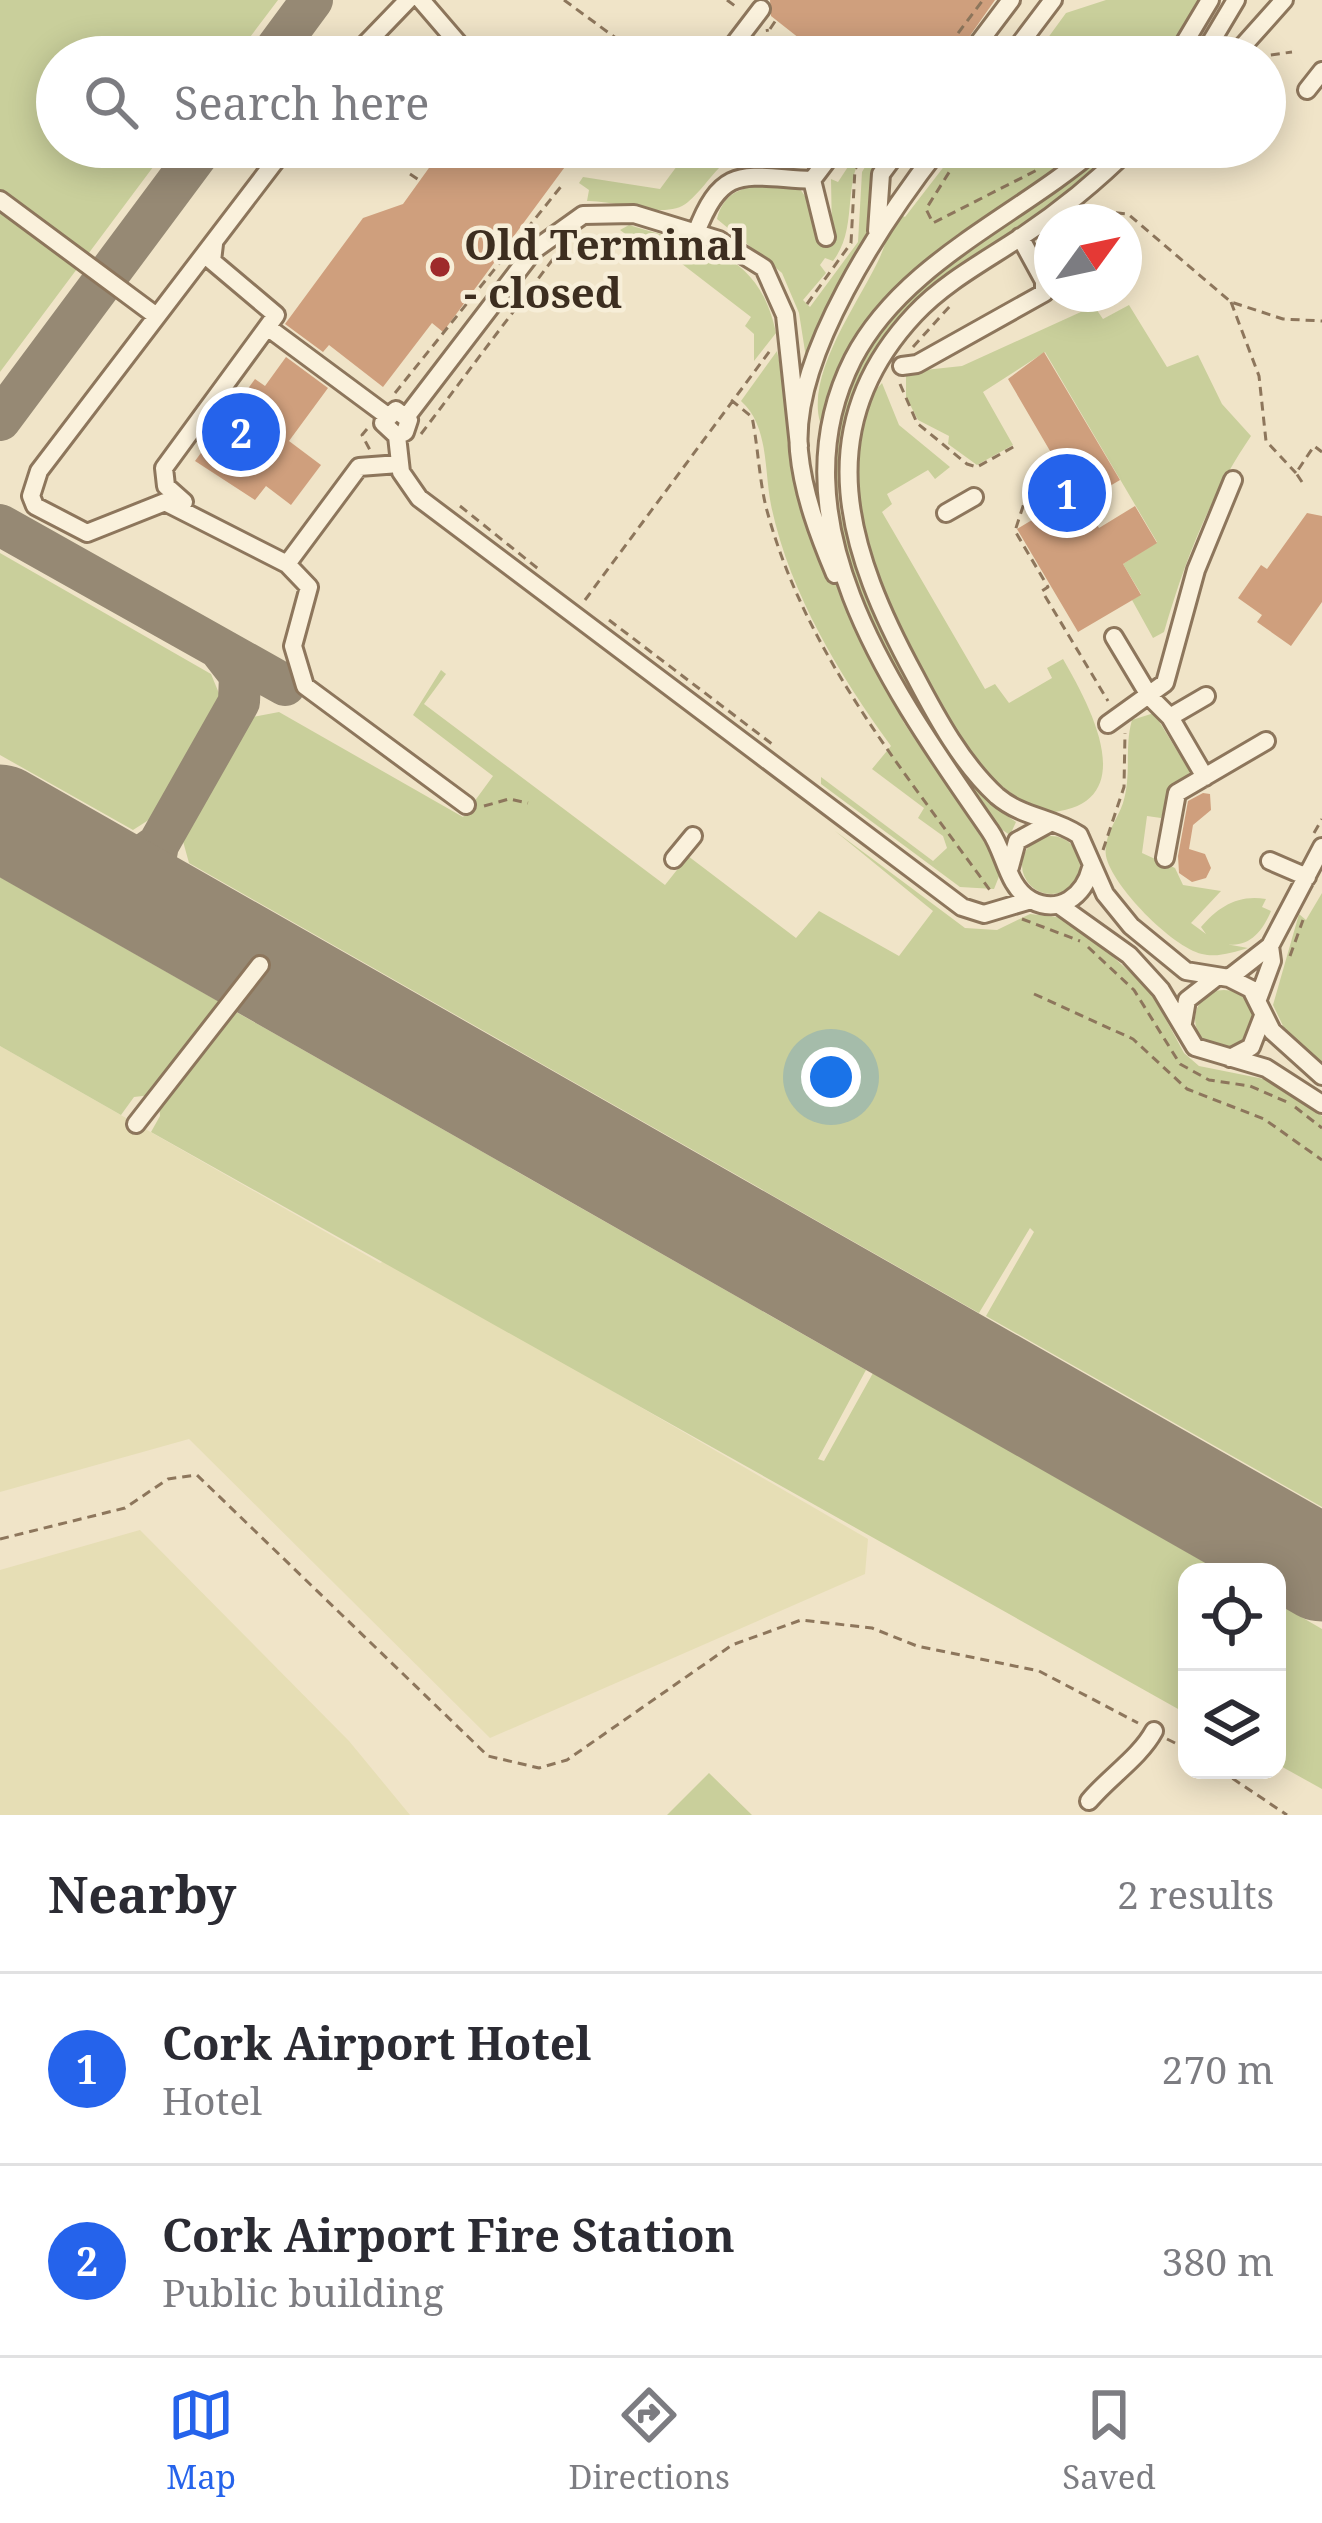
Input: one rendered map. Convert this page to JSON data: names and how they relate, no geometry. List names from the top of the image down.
{
  "places": ["Old Terminal - closed"],
  "north": "top right",
  "page": {
    "search": "Search here",
    "pins": ["2", "1"],
    "heading": ["Nearby", "2 results"],
    "list": [
      {
        "mark": "1",
        "name": "Cork Airport Hotel",
        "note": "Hotel",
        "value": "270 m"
      },
      {
        "mark": "2",
        "name": "Cork Airport Fire Station",
        "note": "Public building",
        "value": "380 m"
      }
    ],
    "nav": ["Map", "Directions", "Saved"]
  }
}
